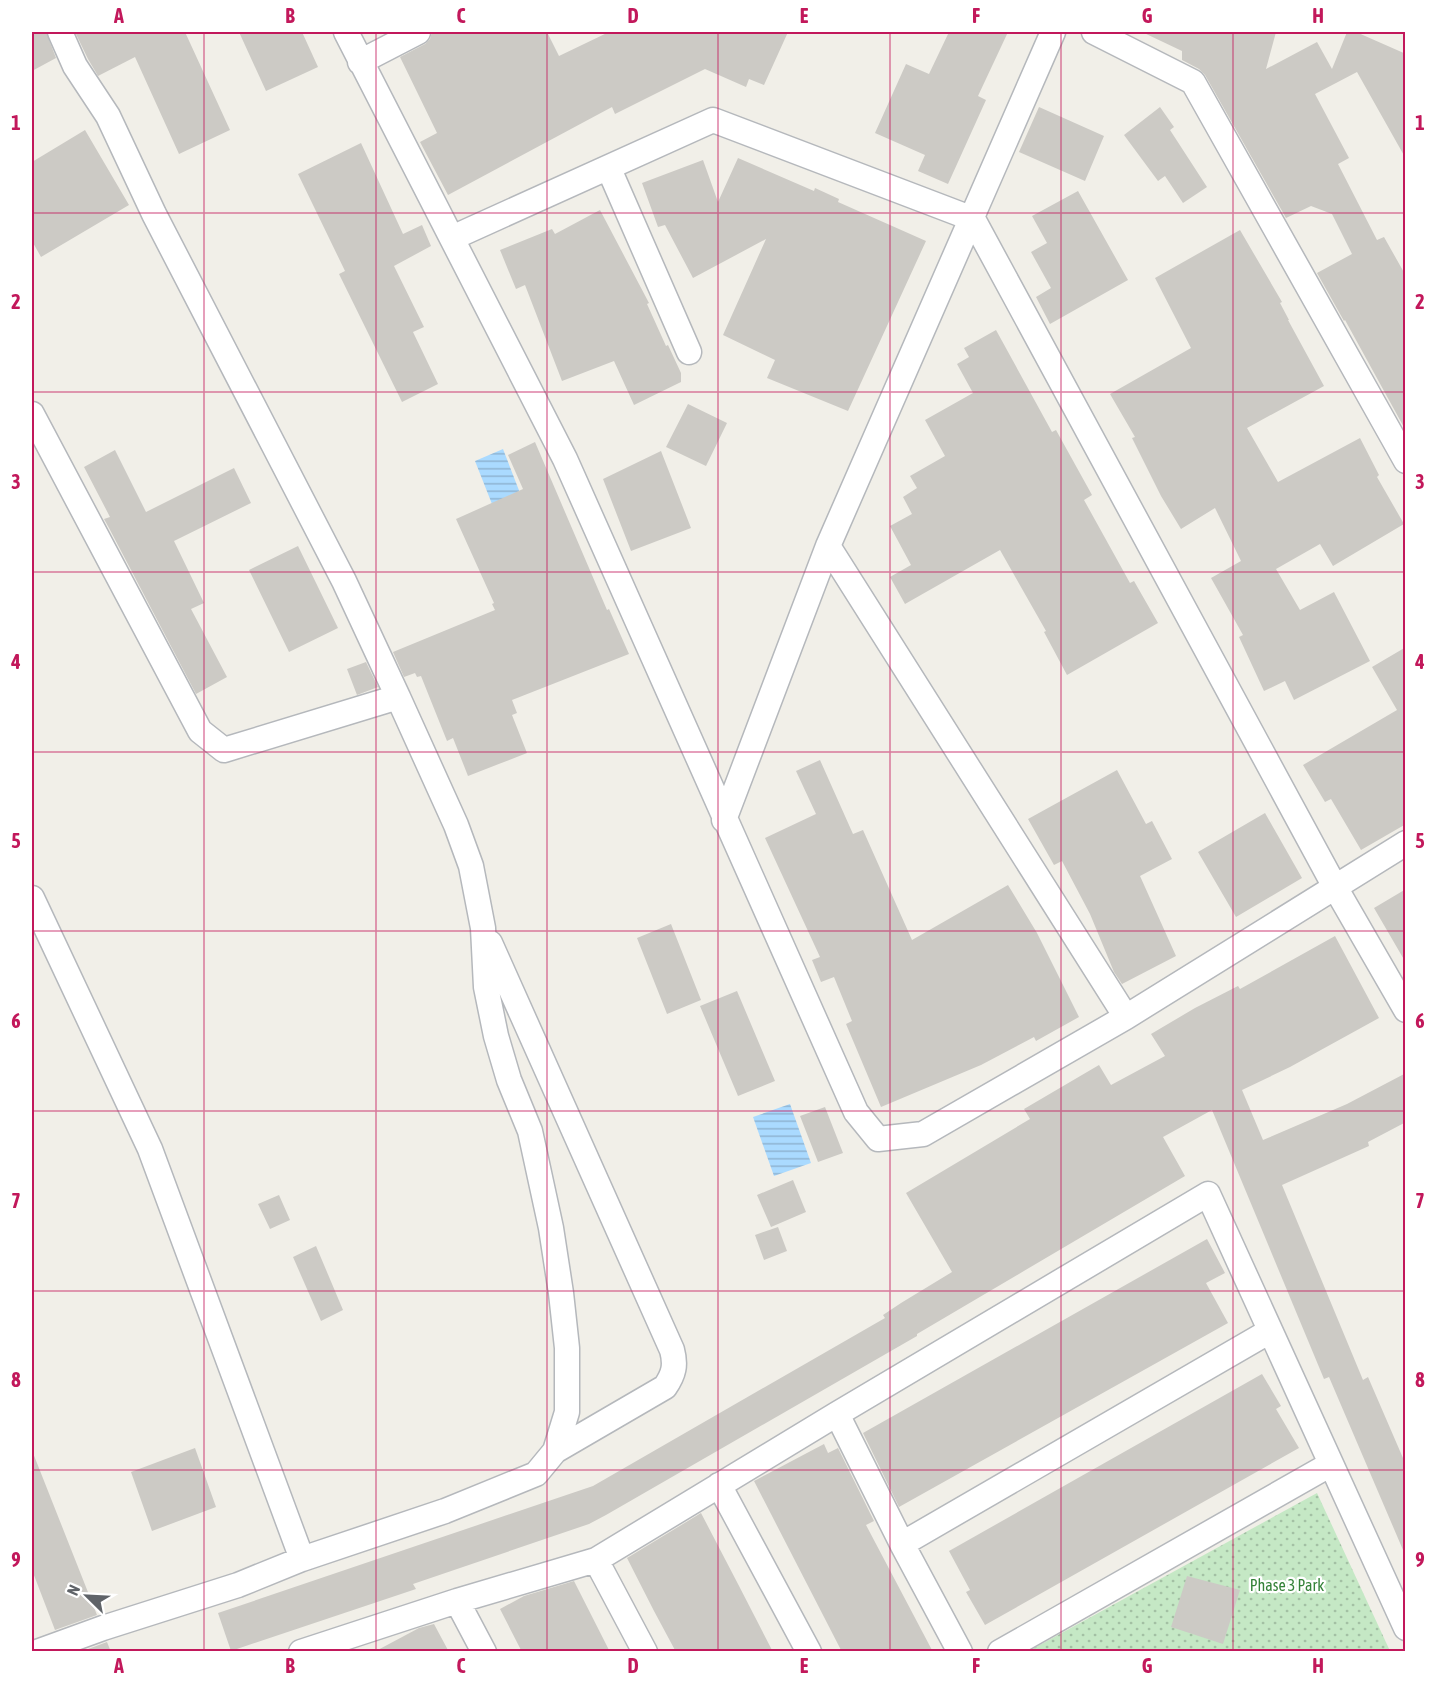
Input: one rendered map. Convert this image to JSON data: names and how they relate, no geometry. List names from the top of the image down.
{
  "parks": ["Phase 3 Park"],
  "north": "top left",
  "grid": {
    "columns": [
      "A",
      "B",
      "C",
      "D",
      "E",
      "F",
      "G",
      "H"
    ],
    "rows": [
      "1",
      "2",
      "3",
      "4",
      "5",
      "6",
      "7",
      "8",
      "9"
    ]
  }
}
